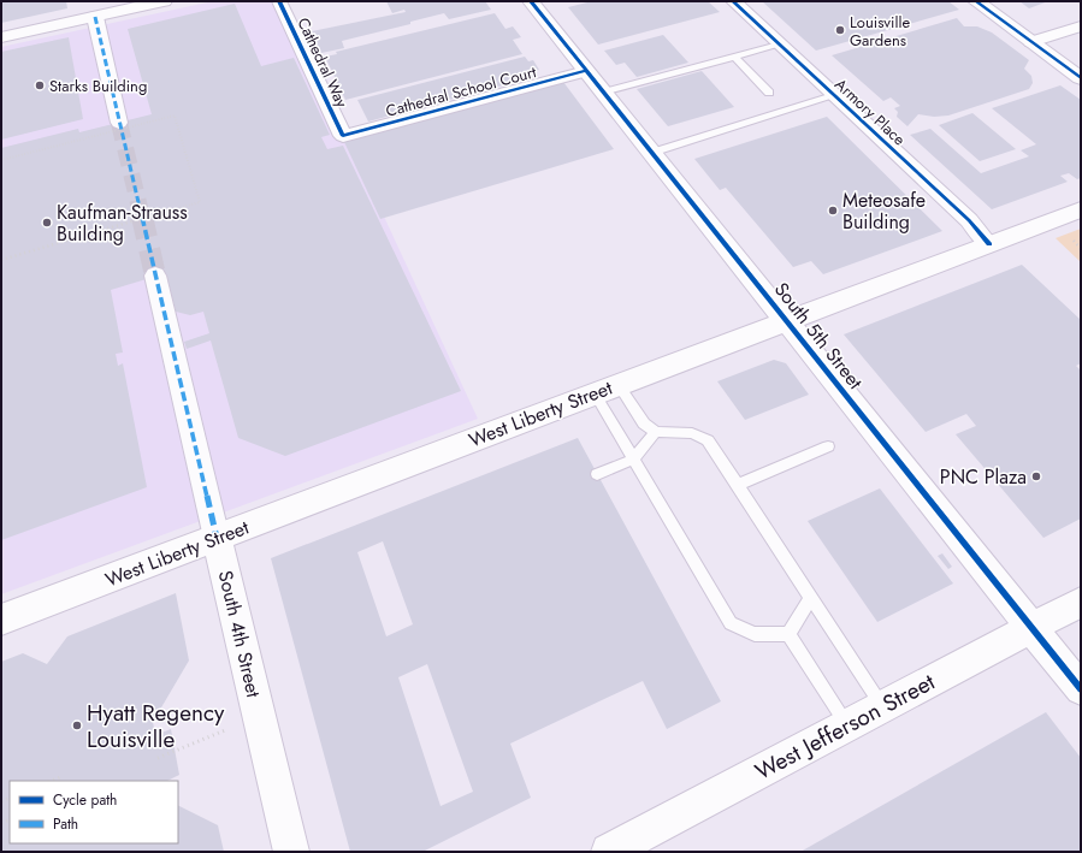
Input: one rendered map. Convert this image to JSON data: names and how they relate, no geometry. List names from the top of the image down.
{
  "streets": {
    "street": [
      "Cathedral Way",
      "Cathedral School Court",
      "Armory Place",
      "South 5th Street",
      "West Liberty Street",
      "South 4th Street",
      "West Jefferson Street"
    ]
  },
  "crossings": [
    ["Cathedral Way", "Cathedral School Court"],
    ["Cathedral School Court", "South 5th Street"],
    ["Armory Place", "West Liberty Street"],
    ["South 5th Street", "West Liberty Street"],
    ["South 5th Street", "West Jefferson Street"],
    ["West Liberty Street", "South 4th Street"]
  ],
  "places": [
    "Louisville Gardens",
    "Starks Building",
    "Meteosafe Building",
    "Kaufman-Strauss Building",
    "PNC Plaza",
    "Hyatt Regency Louisville"
  ],
  "legend": ["Cycle path", "Path"]
}
